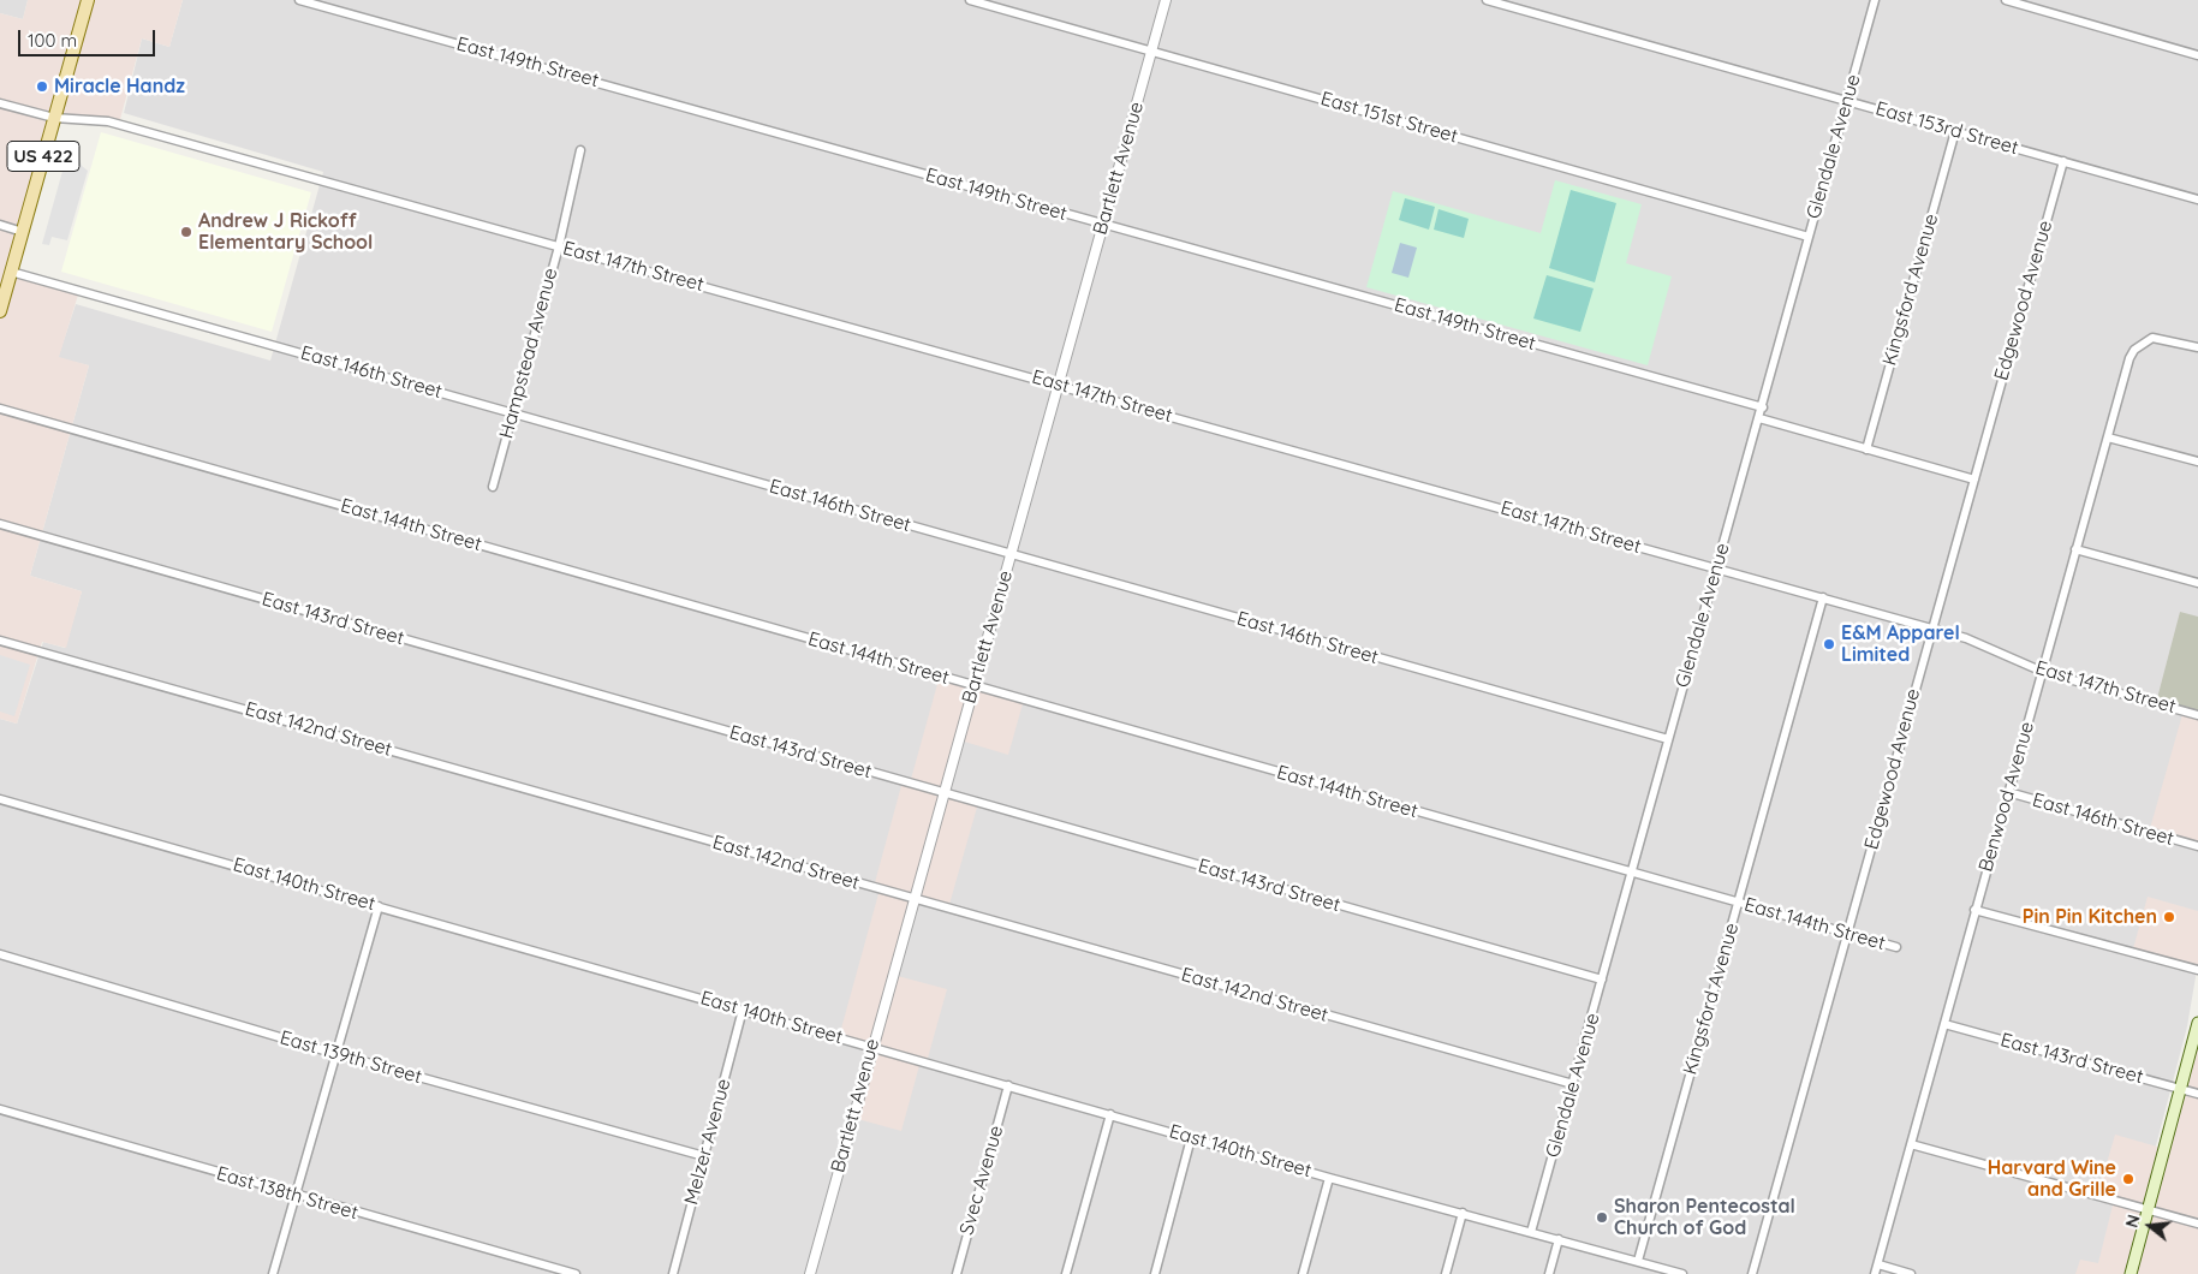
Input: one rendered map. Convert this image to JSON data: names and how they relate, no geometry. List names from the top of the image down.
{
  "streets": {
    "main road": ["US 422"],
    "street": [
      "East 149th Street",
      "East 151st Street",
      "East 153rd Street",
      "Glendale Avenue",
      "Bartlett Avenue",
      "East 147th Street",
      "Kingsford Avenue",
      "Edgewood Avenue",
      "Hampstead Avenue",
      "East 146th Street",
      "East 144th Street",
      "East 143rd Street",
      "East 142nd Street",
      "Benwood Avenue",
      "East 140th Street",
      "East 139th Street",
      "Melzer Avenue",
      "Svec Avenue",
      "East 138th Street"
    ]
  },
  "crossings": [
    ["East 149th Street", "Glendale Avenue"],
    ["East 149th Street", "Bartlett Avenue"],
    ["East 151st Street", "Glendale Avenue"],
    ["East 151st Street", "Bartlett Avenue"],
    ["East 153rd Street", "Glendale Avenue"],
    ["East 153rd Street", "Kingsford Avenue"],
    ["East 153rd Street", "Edgewood Avenue"],
    ["Glendale Avenue", "East 147th Street"],
    ["Glendale Avenue", "East 146th Street"],
    ["Glendale Avenue", "East 144th Street"],
    ["Glendale Avenue", "East 143rd Street"],
    ["Glendale Avenue", "East 142nd Street"],
    ["Glendale Avenue", "East 140th Street"],
    ["US 422", "East 147th Street"],
    ["US 422", "East 146th Street"],
    ["Bartlett Avenue", "East 147th Street"],
    ["Bartlett Avenue", "East 146th Street"],
    ["Bartlett Avenue", "East 144th Street"],
    ["Bartlett Avenue", "East 143rd Street"],
    ["Bartlett Avenue", "East 142nd Street"],
    ["Bartlett Avenue", "East 140th Street"],
    ["East 147th Street", "Kingsford Avenue"],
    ["East 147th Street", "Edgewood Avenue"],
    ["East 147th Street", "Hampstead Avenue"],
    ["East 147th Street", "Benwood Avenue"],
    ["Kingsford Avenue", "East 144th Street"],
    ["Kingsford Avenue", "East 140th Street"],
    ["Edgewood Avenue", "East 144th Street"],
    ["Hampstead Avenue", "East 146th Street"],
    ["East 146th Street", "Benwood Avenue"],
    ["East 143rd Street", "Benwood Avenue"],
    ["East 140th Street", "Melzer Avenue"],
    ["East 140th Street", "Svec Avenue"],
    ["East 139th Street", "Melzer Avenue"]
  ],
  "places": [
    "Miracle Handz",
    "Andrew J Rickoff Elementary School",
    "E&M Apparel Limited",
    "Pin Pin Kitchen",
    "Harvard Wine and Grille",
    "Sharon Pentecostal Church of God"
  ],
  "scale_bar": "100 m",
  "north": "left"
}
